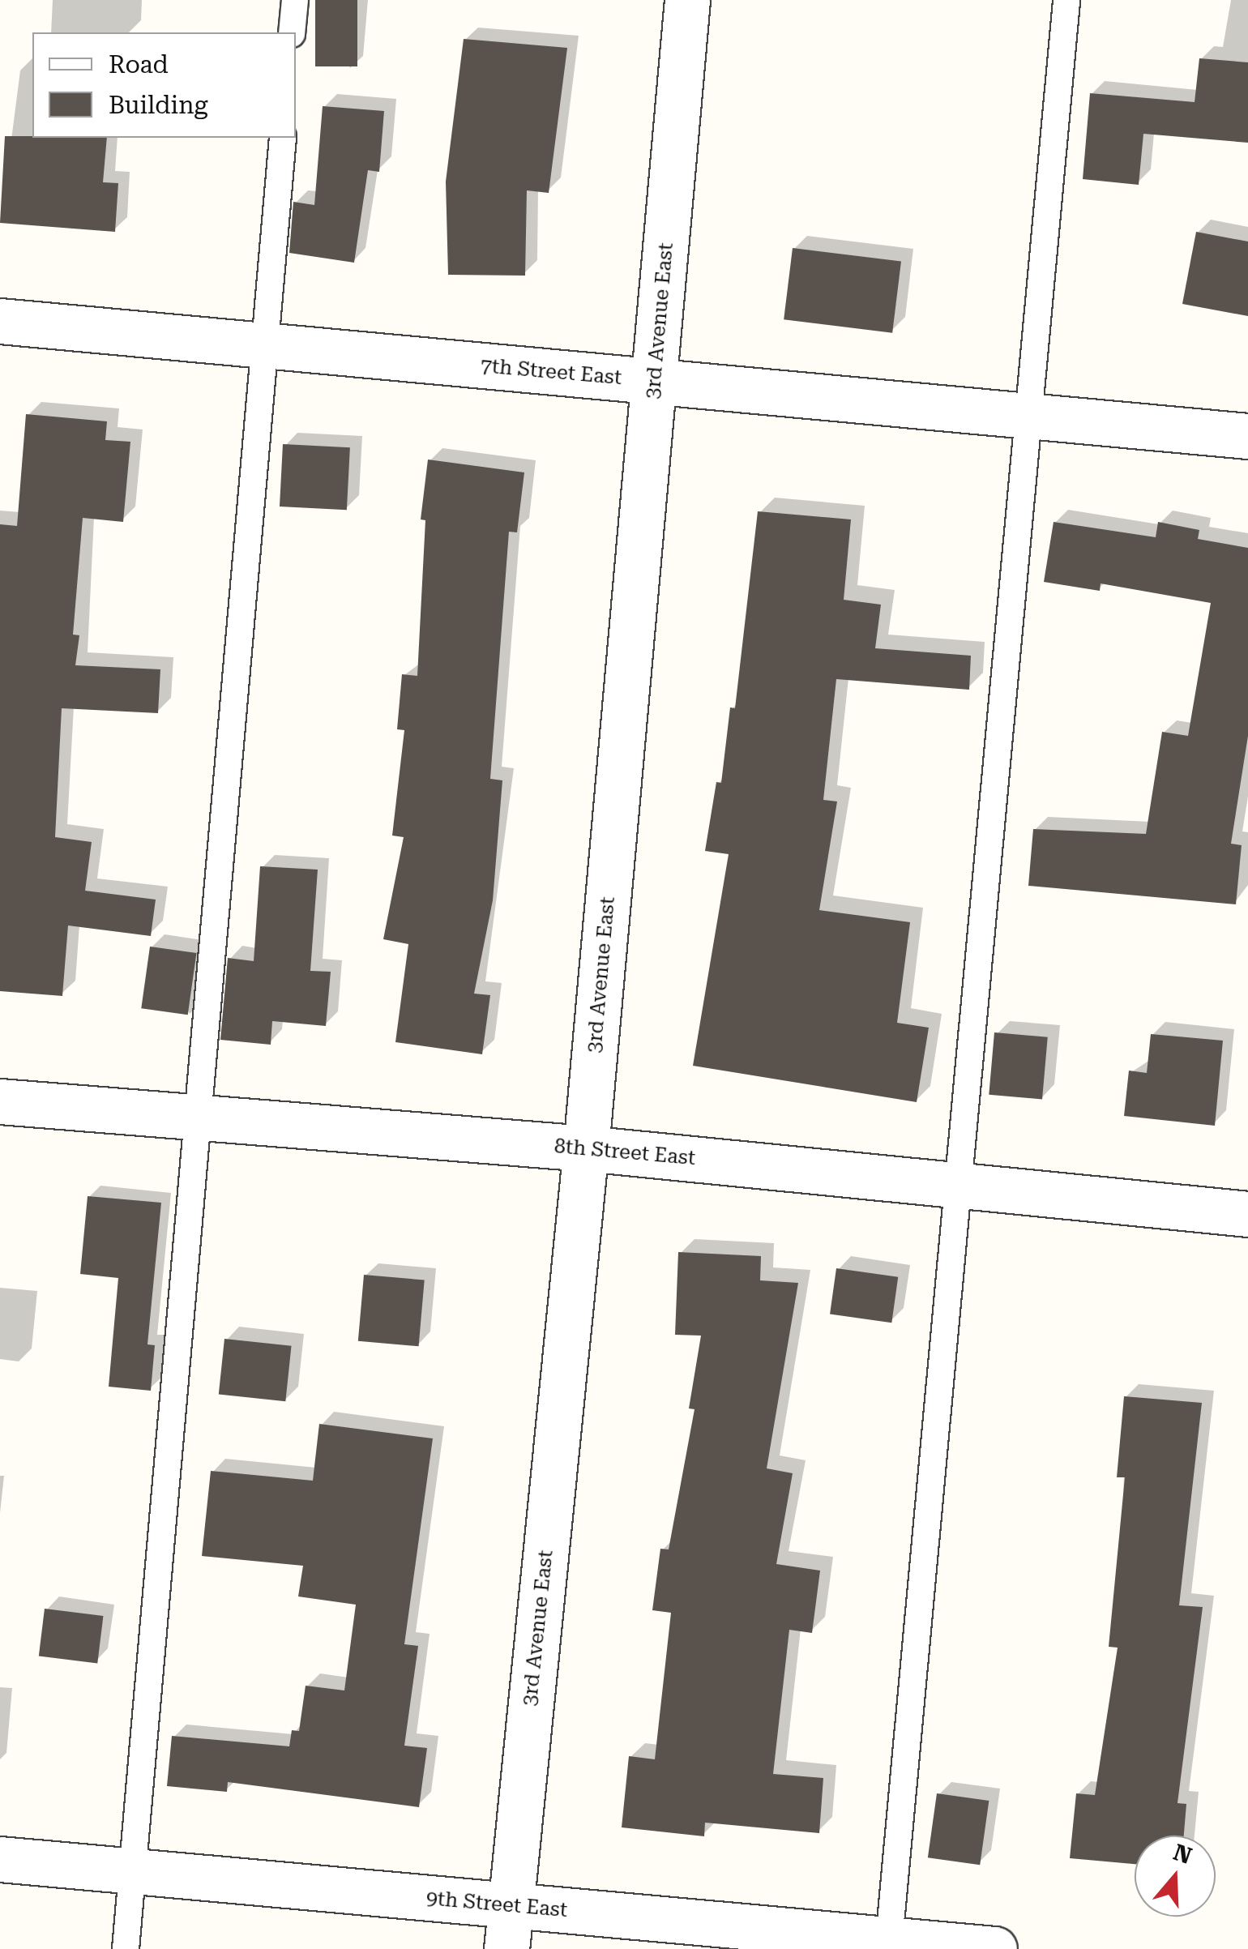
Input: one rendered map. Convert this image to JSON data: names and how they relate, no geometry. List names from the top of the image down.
{
  "streets": {
    "street": [
      "3rd Avenue East",
      "7th Street East",
      "8th Street East",
      "9th Street East"
    ]
  },
  "crossings": [
    ["3rd Avenue East", "7th Street East"],
    ["3rd Avenue East", "8th Street East"],
    ["3rd Avenue East", "9th Street East"]
  ],
  "legend": ["Road", "Building"],
  "north": "top"
}
